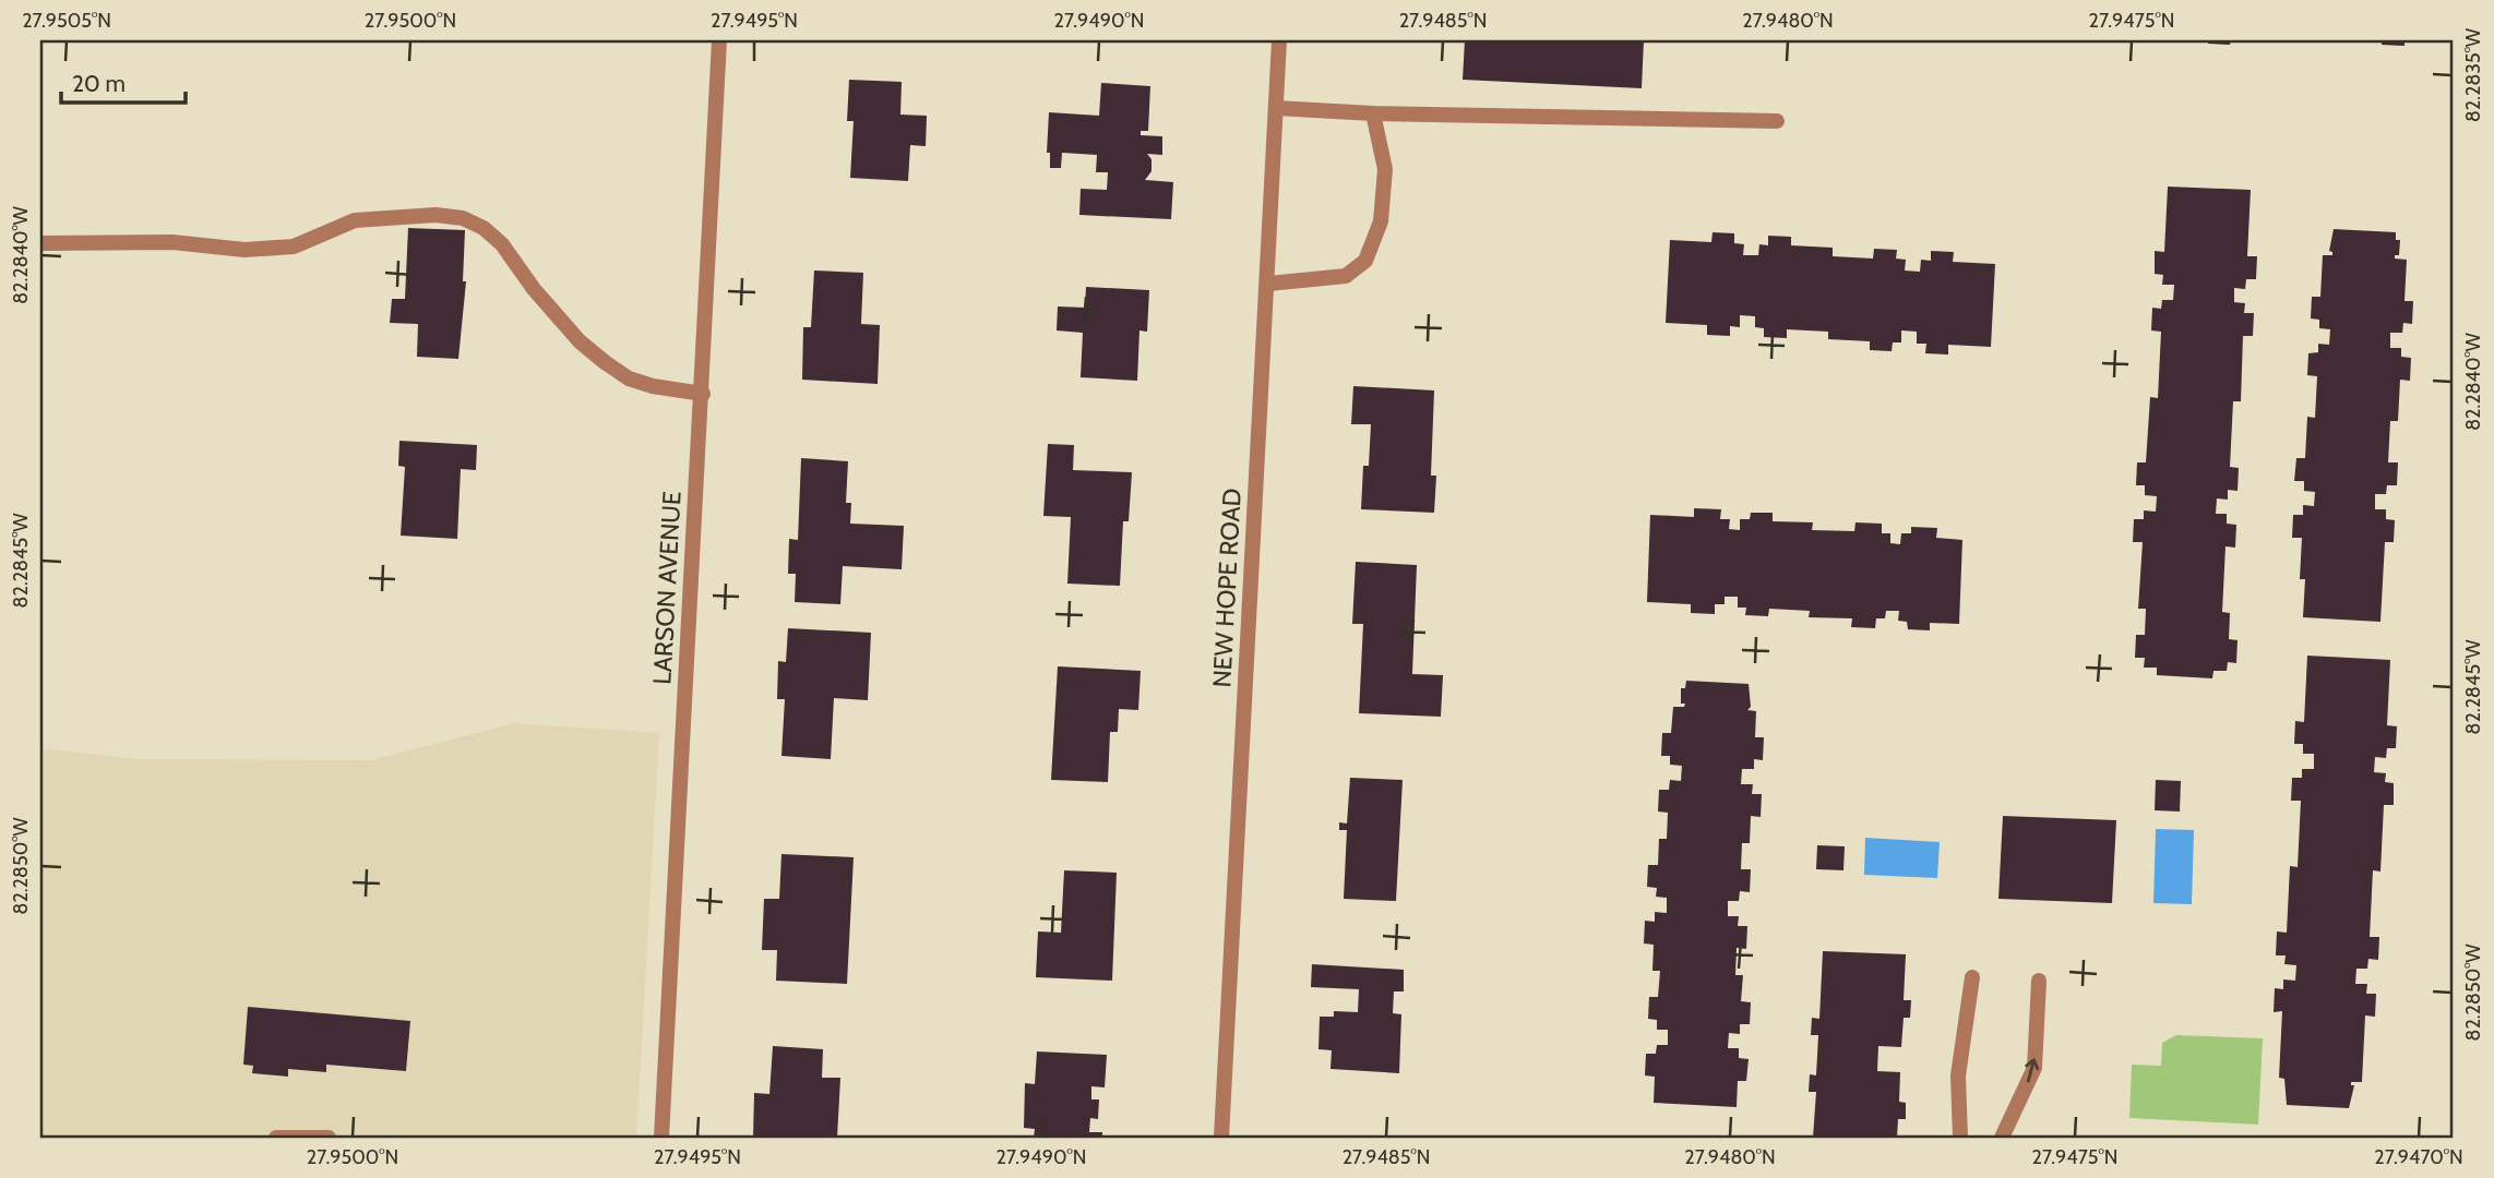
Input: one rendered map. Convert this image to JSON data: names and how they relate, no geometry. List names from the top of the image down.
{
  "streets": {
    "street": ["LARSON AVENUE", "NEW HOPE ROAD"]
  },
  "scale_bar": "20 m",
  "coordinates": [
    "27.9505°N",
    "27.9500°N",
    "27.9495°N",
    "27.9490°N",
    "27.9485°N",
    "27.9480°N",
    "27.9475°N",
    "82.2835°W",
    "82.2840°W",
    "82.2845°W",
    "82.2850°W",
    "27.9470°N"
  ]
}
